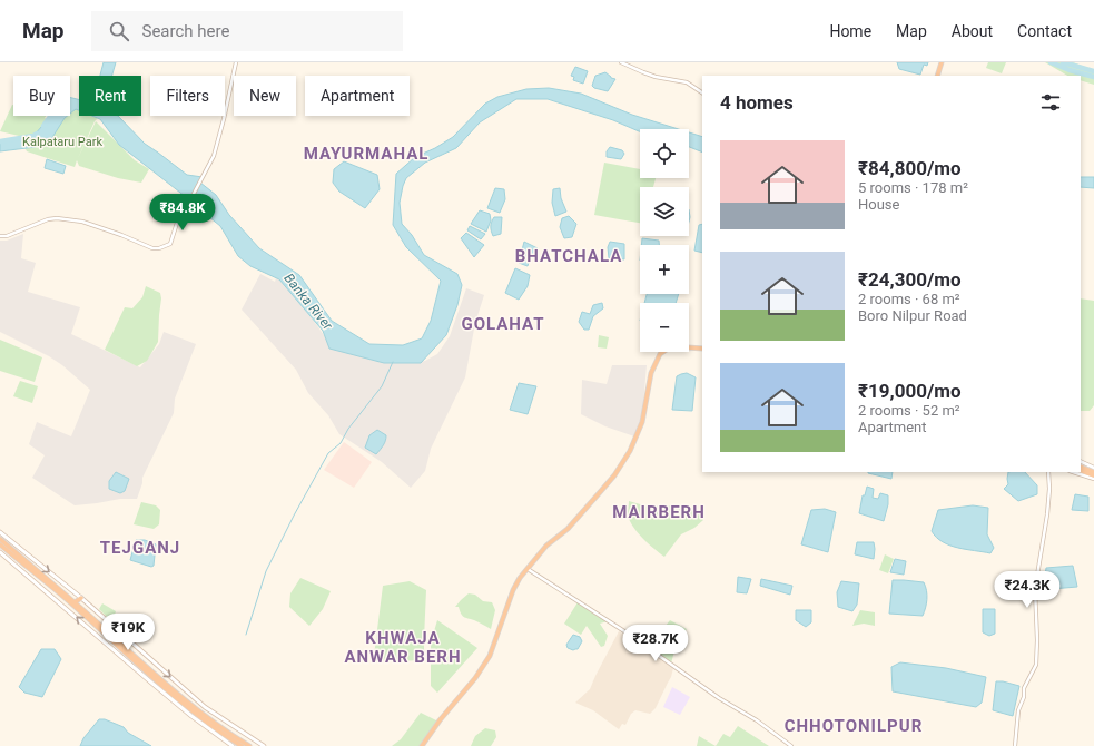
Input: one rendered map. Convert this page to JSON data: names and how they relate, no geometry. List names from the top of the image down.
{
  "districts": [
    "MAYURMAHAL",
    "BHATCHALA",
    "GOLAHAT",
    "MAIRBERH",
    "TEJGANJ",
    "KHWAJA ANWAR BERH",
    "CHHOTONILPUR"
  ],
  "water": ["Banka River"],
  "parks": ["Kalpataru Park"],
  "page": {
    "header": "Map",
    "search": "Search here",
    "nav": [
      "Home",
      "Map",
      "About",
      "Contact"
    ],
    "chip": [
      "Buy",
      "Rent",
      "Filters",
      "New",
      "Apartment"
    ],
    "heading": "4 homes",
    "map_buttons": ["+", "−"],
    "list": [
      {
        "name": "₹84,800/mo",
        "note": "5 rooms · 178 m² · House"
      },
      {
        "name": "₹24,300/mo",
        "note": "2 rooms · 68 m² · Boro Nilpur Road"
      },
      {
        "name": "₹19,000/mo",
        "note": "2 rooms · 52 m² · Apartment"
      }
    ],
    "price": [
      "₹84.8K",
      "₹24.3K",
      "₹19K",
      "₹28.7K"
    ]
  }
}
